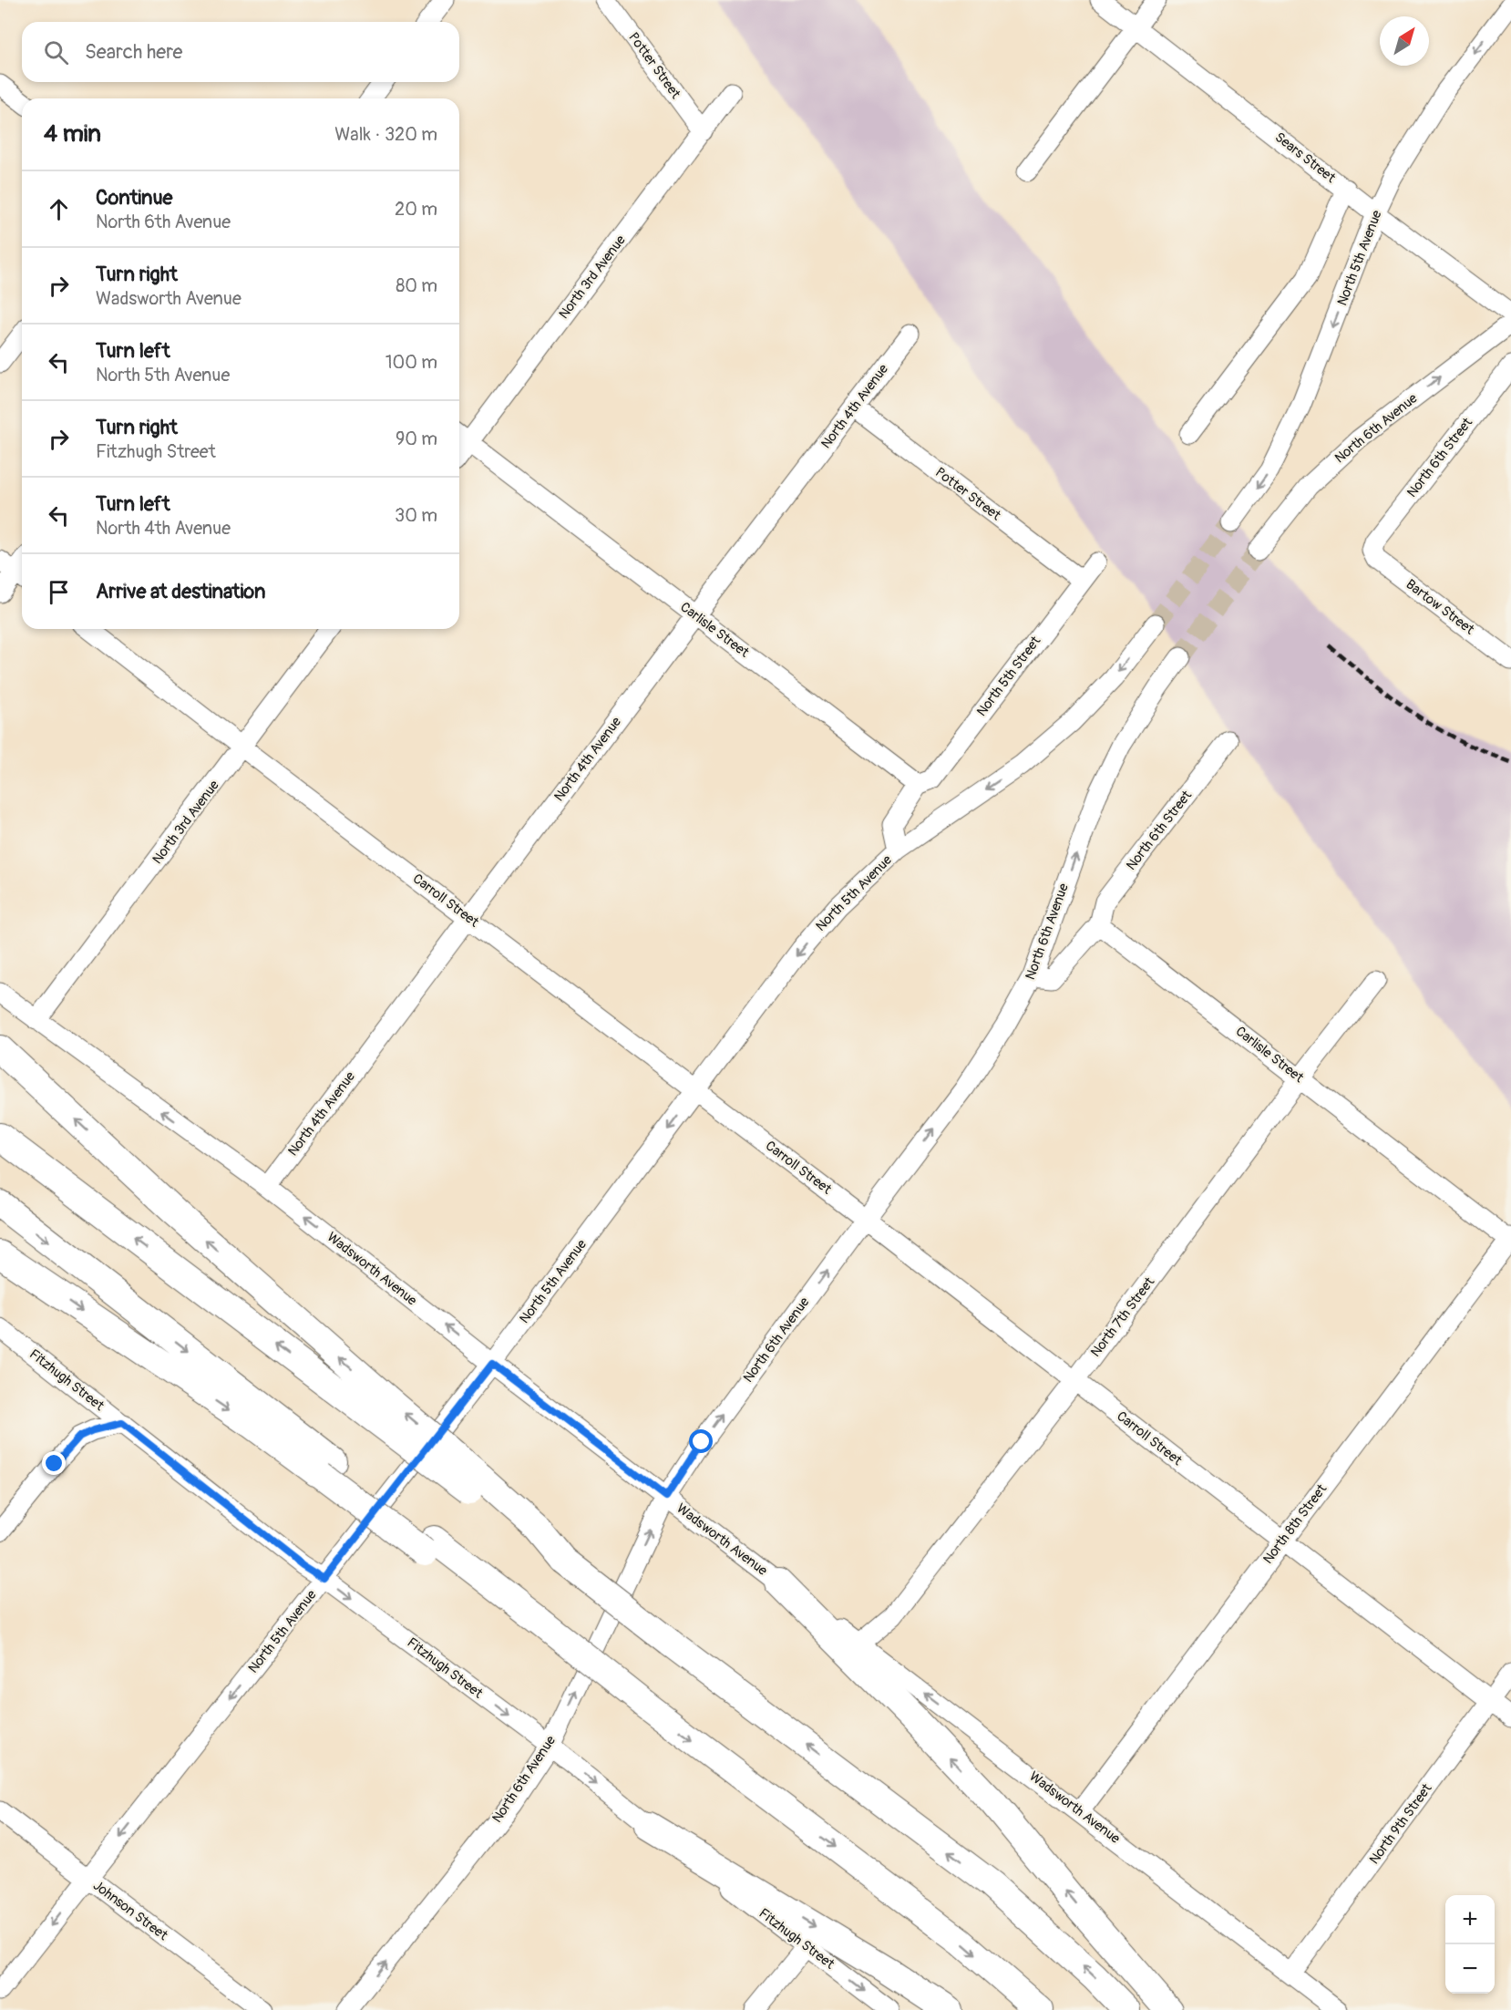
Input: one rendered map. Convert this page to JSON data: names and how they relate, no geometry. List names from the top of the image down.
{
  "streets": {
    "street": [
      "Potter Street",
      "Sears Street",
      "North 5th Avenue",
      "North 3rd Avenue",
      "North 4th Avenue",
      "North 6th Avenue",
      "North 6th Street",
      "Bartow Street",
      "Carlisle Street",
      "North 5th Street",
      "Carroll Street",
      "Wadsworth Avenue",
      "North 7th Street",
      "Fitzhugh Street",
      "North 8th Street",
      "North 9th Street",
      "Johnson Street"
    ]
  },
  "crossings": [
    ["Potter Street", "North 3rd Avenue"],
    ["Potter Street", "North 4th Avenue"],
    ["Potter Street", "North 5th Street"],
    ["Sears Street", "North 5th Avenue"],
    ["North 5th Avenue", "Carroll Street"],
    ["North 5th Avenue", "Wadsworth Avenue"],
    ["North 5th Avenue", "Fitzhugh Street"],
    ["North 5th Avenue", "Johnson Street"],
    ["North 3rd Avenue", "Carlisle Street"],
    ["North 3rd Avenue", "Carroll Street"],
    ["North 3rd Avenue", "Wadsworth Avenue"],
    ["North 4th Avenue", "Carlisle Street"],
    ["North 4th Avenue", "Carroll Street"],
    ["North 4th Avenue", "Wadsworth Avenue"],
    ["North 6th Avenue", "Carroll Street"],
    ["North 6th Avenue", "Wadsworth Avenue"],
    ["North 6th Avenue", "Fitzhugh Street"],
    ["North 6th Street", "Bartow Street"],
    ["North 6th Street", "Carlisle Street"],
    ["Carlisle Street", "North 5th Street"],
    ["Carlisle Street", "North 7th Street"],
    ["Carlisle Street", "North 8th Street"],
    ["Carroll Street", "North 7th Street"],
    ["Carroll Street", "North 8th Street"],
    ["Carroll Street", "North 9th Street"],
    ["Wadsworth Avenue", "North 7th Street"],
    ["Wadsworth Avenue", "North 8th Street"],
    ["Wadsworth Avenue", "North 9th Street"]
  ],
  "one_way": [
    "North 5th Avenue",
    "North 6th Avenue",
    "Wadsworth Avenue",
    "Fitzhugh Street"
  ],
  "north": "top right",
  "page": {
    "search": "Search here",
    "heading": ["4 min", "Walk · 320 m"],
    "list": [
      ["Continue", "North 6th Avenue", "20 m"],
      ["Turn right", "Wadsworth Avenue", "80 m"],
      ["Turn left", "North 5th Avenue", "100 m"],
      ["Turn right", "Fitzhugh Street", "90 m"],
      ["Turn left", "North 4th Avenue", "30 m"],
      "Arrive at destination"
    ],
    "map_buttons": ["+", "−"]
  }
}
